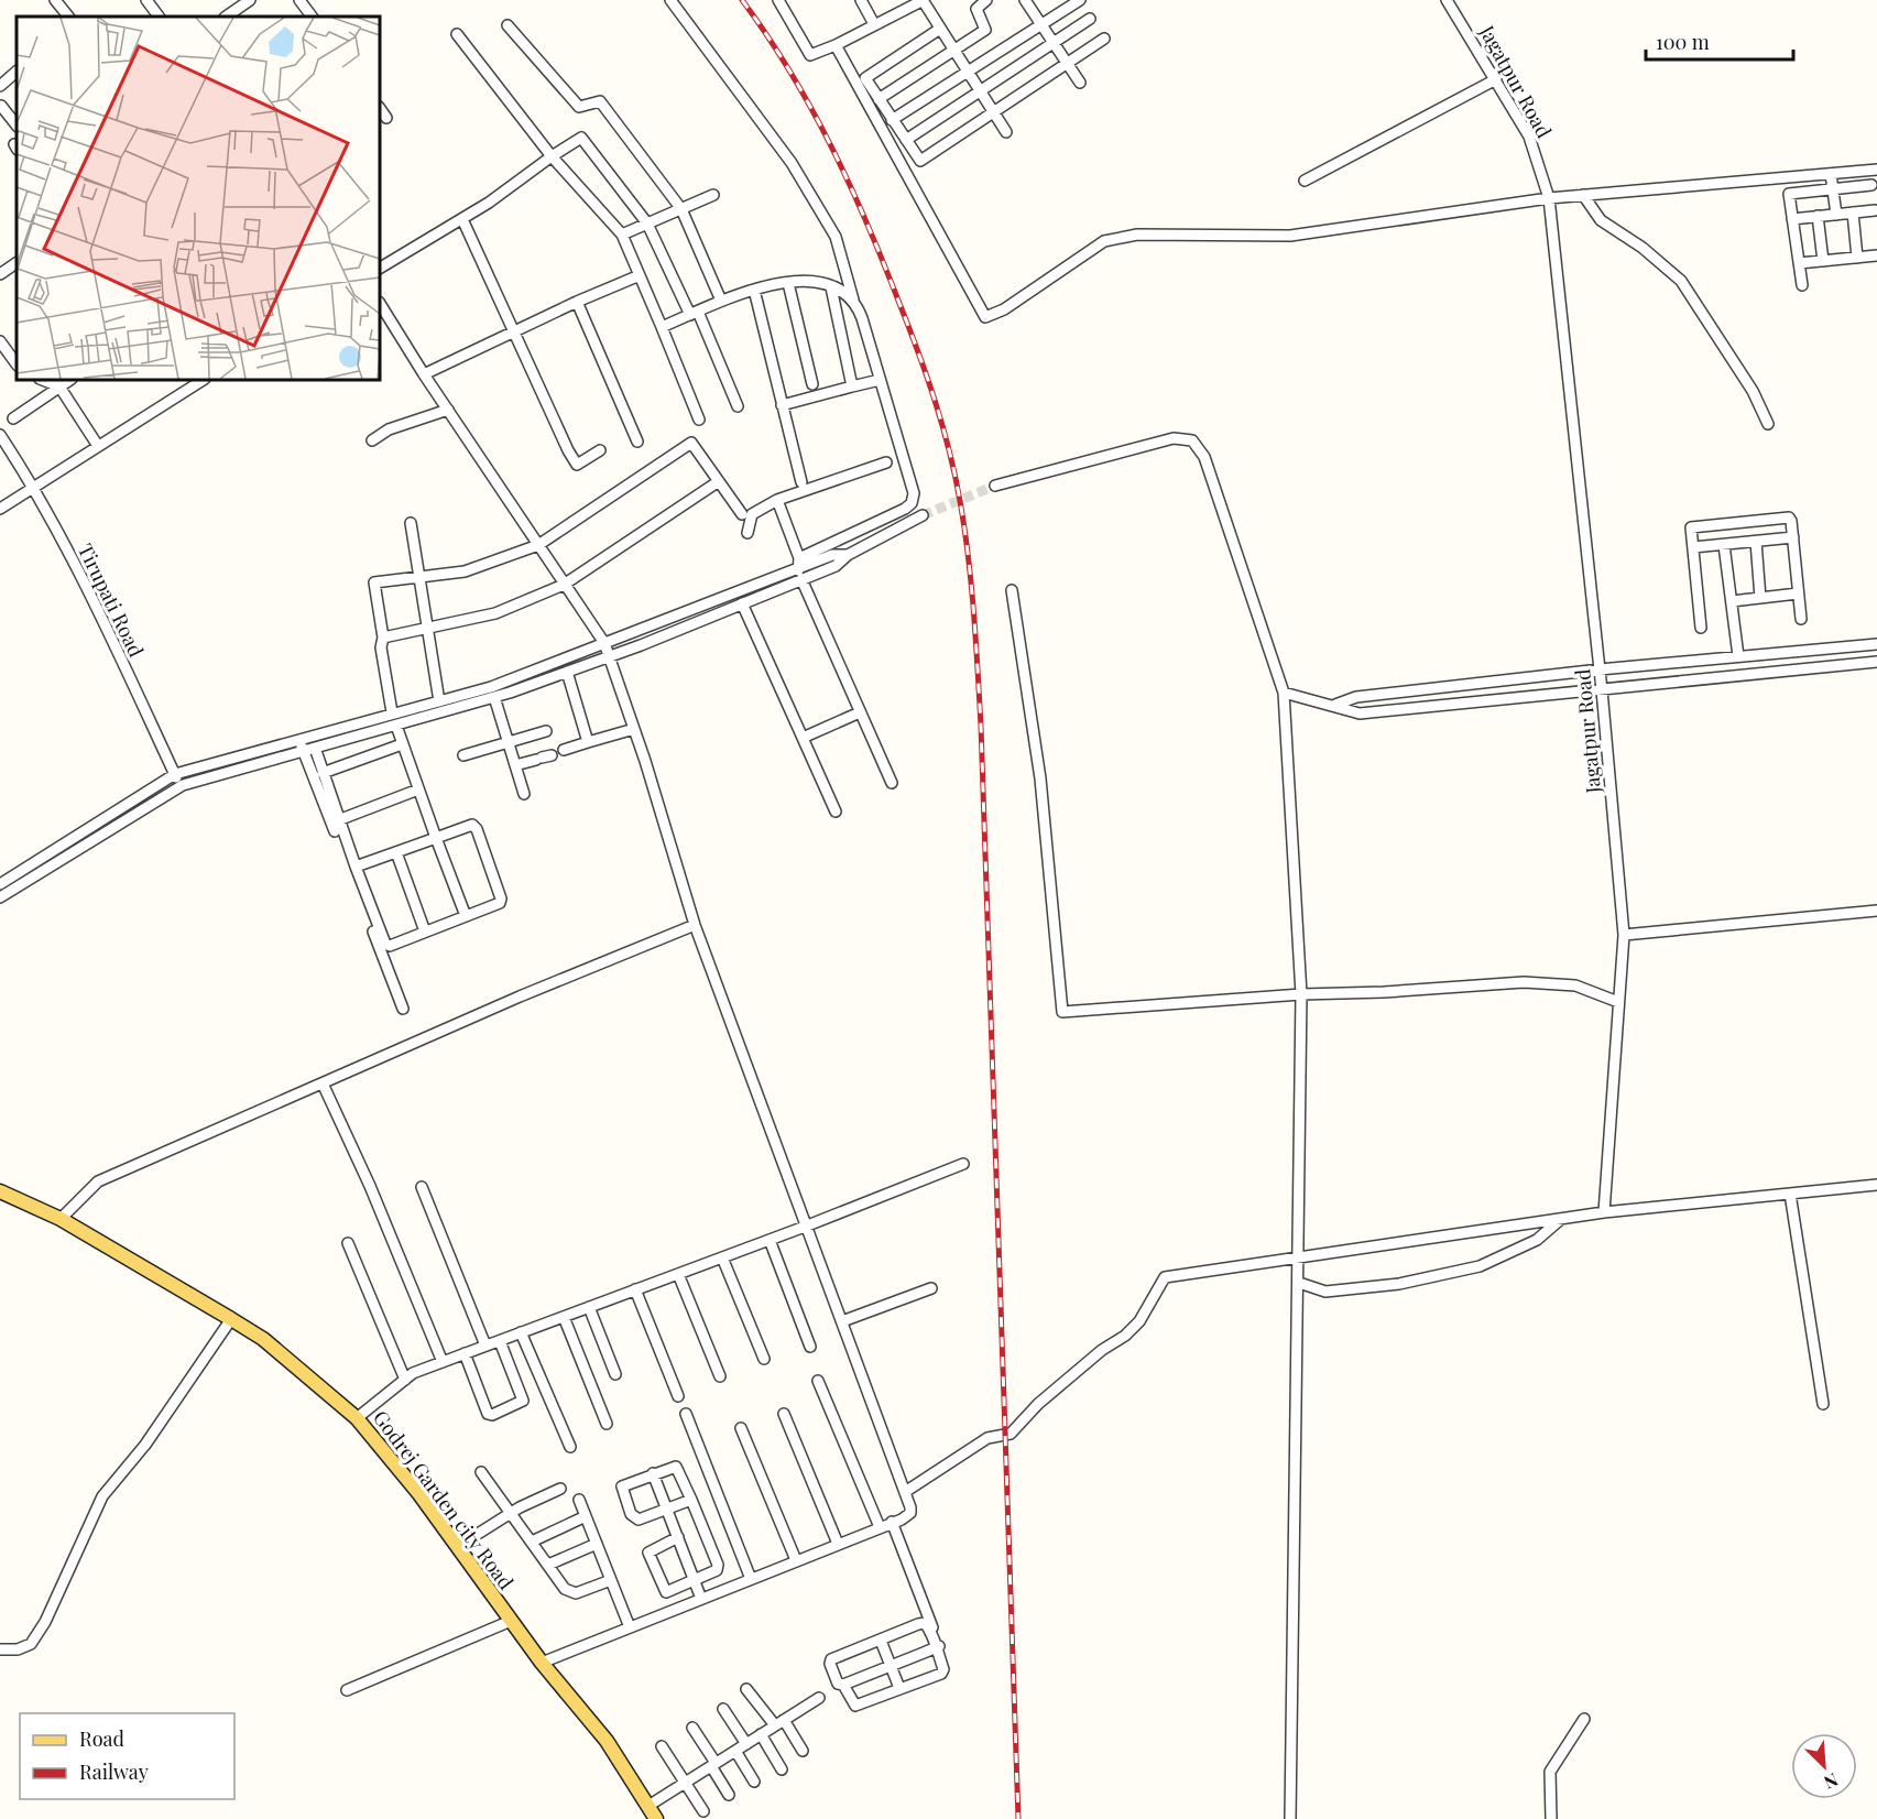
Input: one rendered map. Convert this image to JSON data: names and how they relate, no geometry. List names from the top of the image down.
{
  "streets": {
    "main road": ["Godrej Garden city Road"],
    "street": ["Jagatpur Road", "Tirupati Road"]
  },
  "legend": ["Road", "Railway"],
  "scale_bar": "100 m",
  "north": "bottom right"
}
